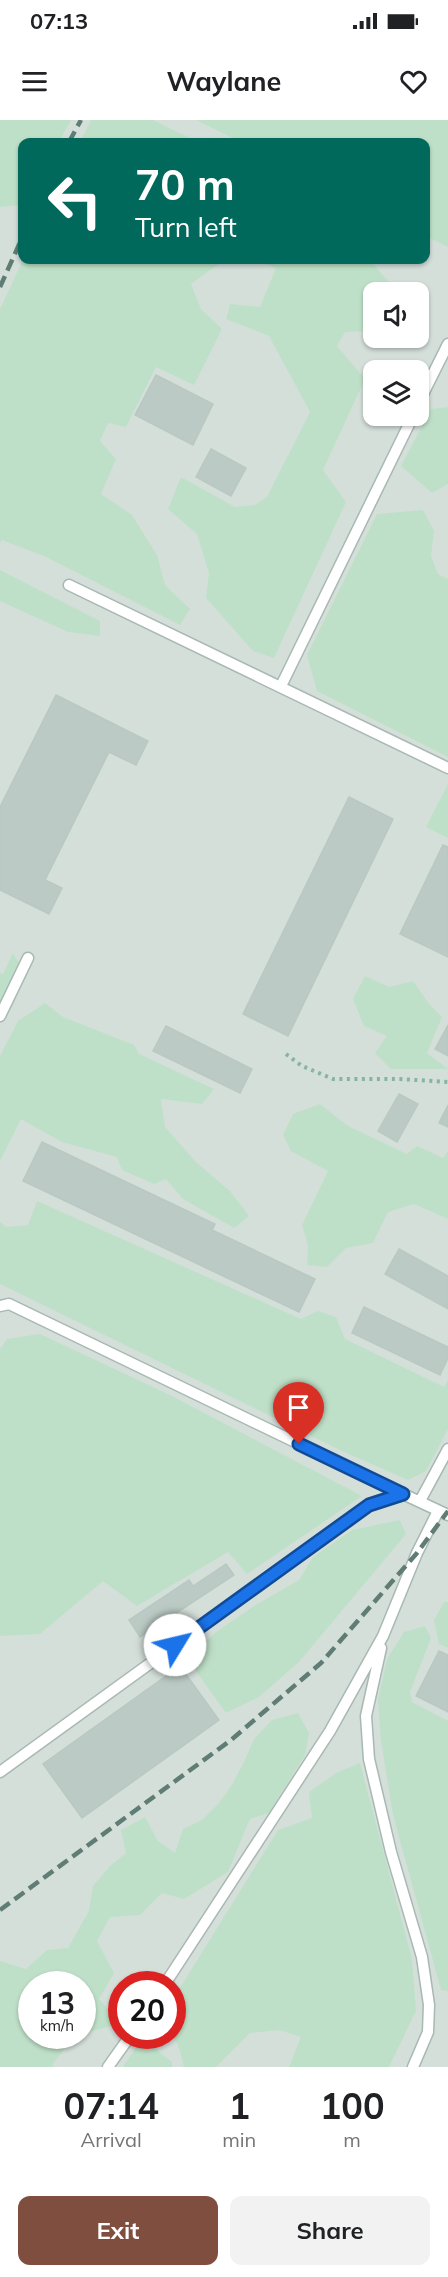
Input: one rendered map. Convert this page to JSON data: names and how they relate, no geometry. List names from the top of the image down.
{
  "page": {
    "status": "07:13",
    "header": "Waylane",
    "turn": ["70 m", "Turn left"],
    "speed": "13 km/h",
    "limit": "20",
    "eta": [
      "07:14",
      "Arrival",
      "1",
      "min",
      "100",
      "m"
    ],
    "buttons": ["Exit", "Share"]
  }
}
